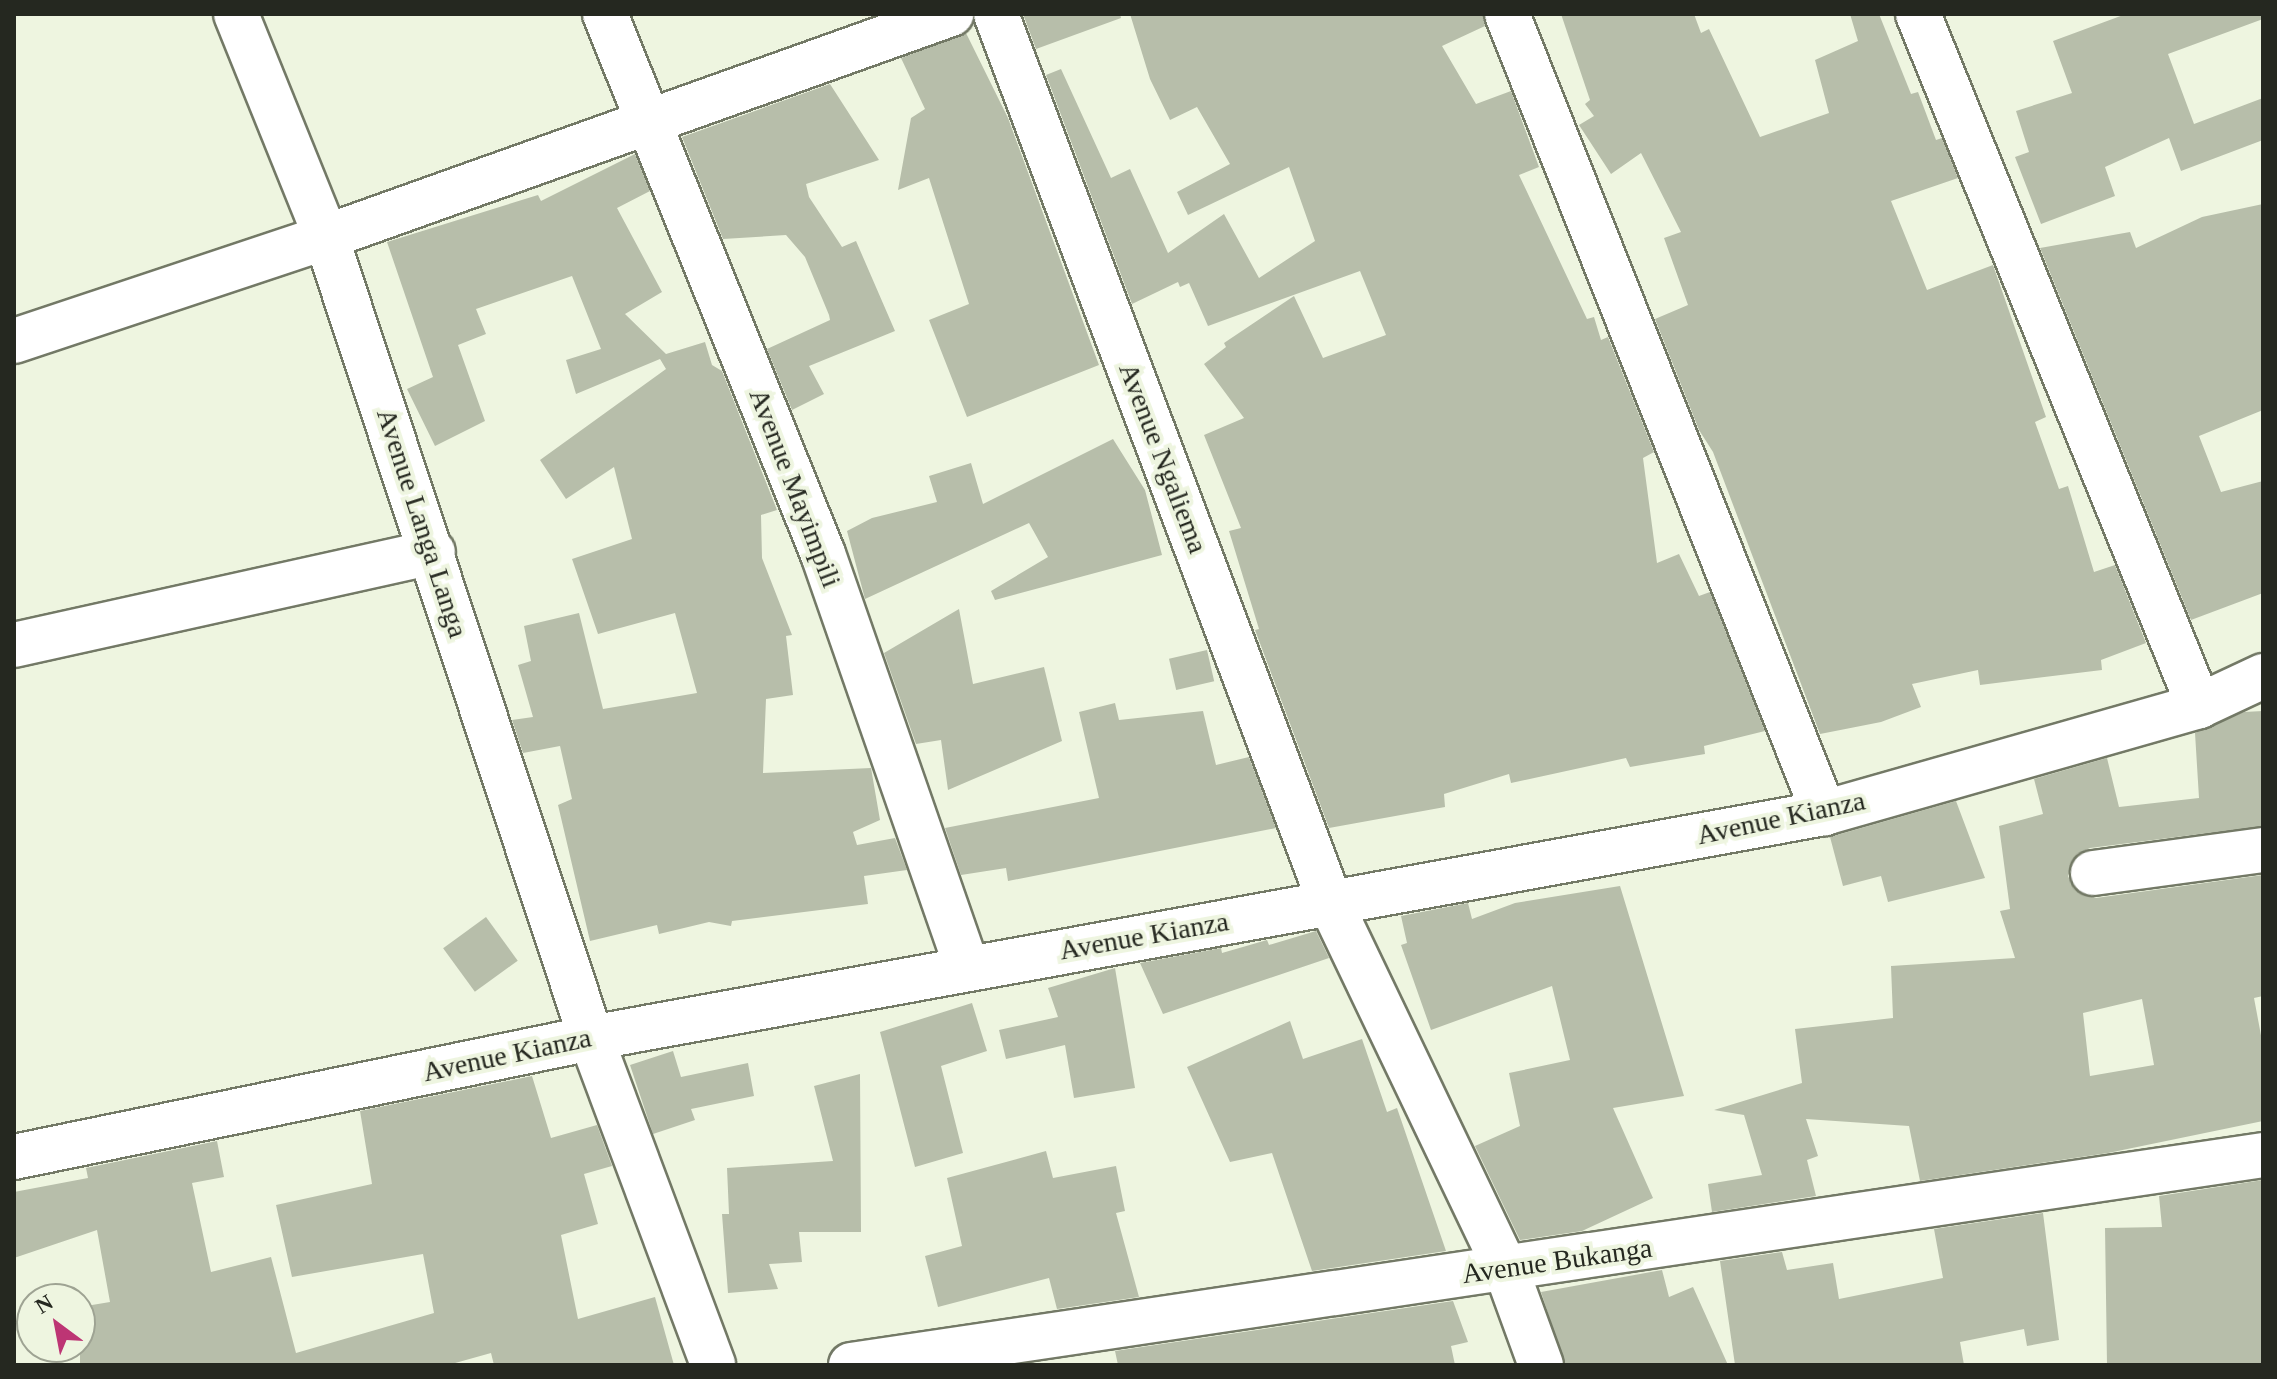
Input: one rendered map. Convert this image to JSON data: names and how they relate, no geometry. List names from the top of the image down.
{
  "streets": {
    "street": [
      "Avenue Ngaliema",
      "Avenue Mayimpili",
      "Avenue Langa Langa",
      "Avenue Kianza",
      "Avenue Bukanga"
    ]
  },
  "crossings": [
    ["Avenue Ngaliema", "Avenue Kianza"],
    ["Avenue Ngaliema", "Avenue Bukanga"],
    ["Avenue Mayimpili", "Avenue Kianza"],
    ["Avenue Langa Langa", "Avenue Kianza"]
  ],
  "north": "top left"
}
